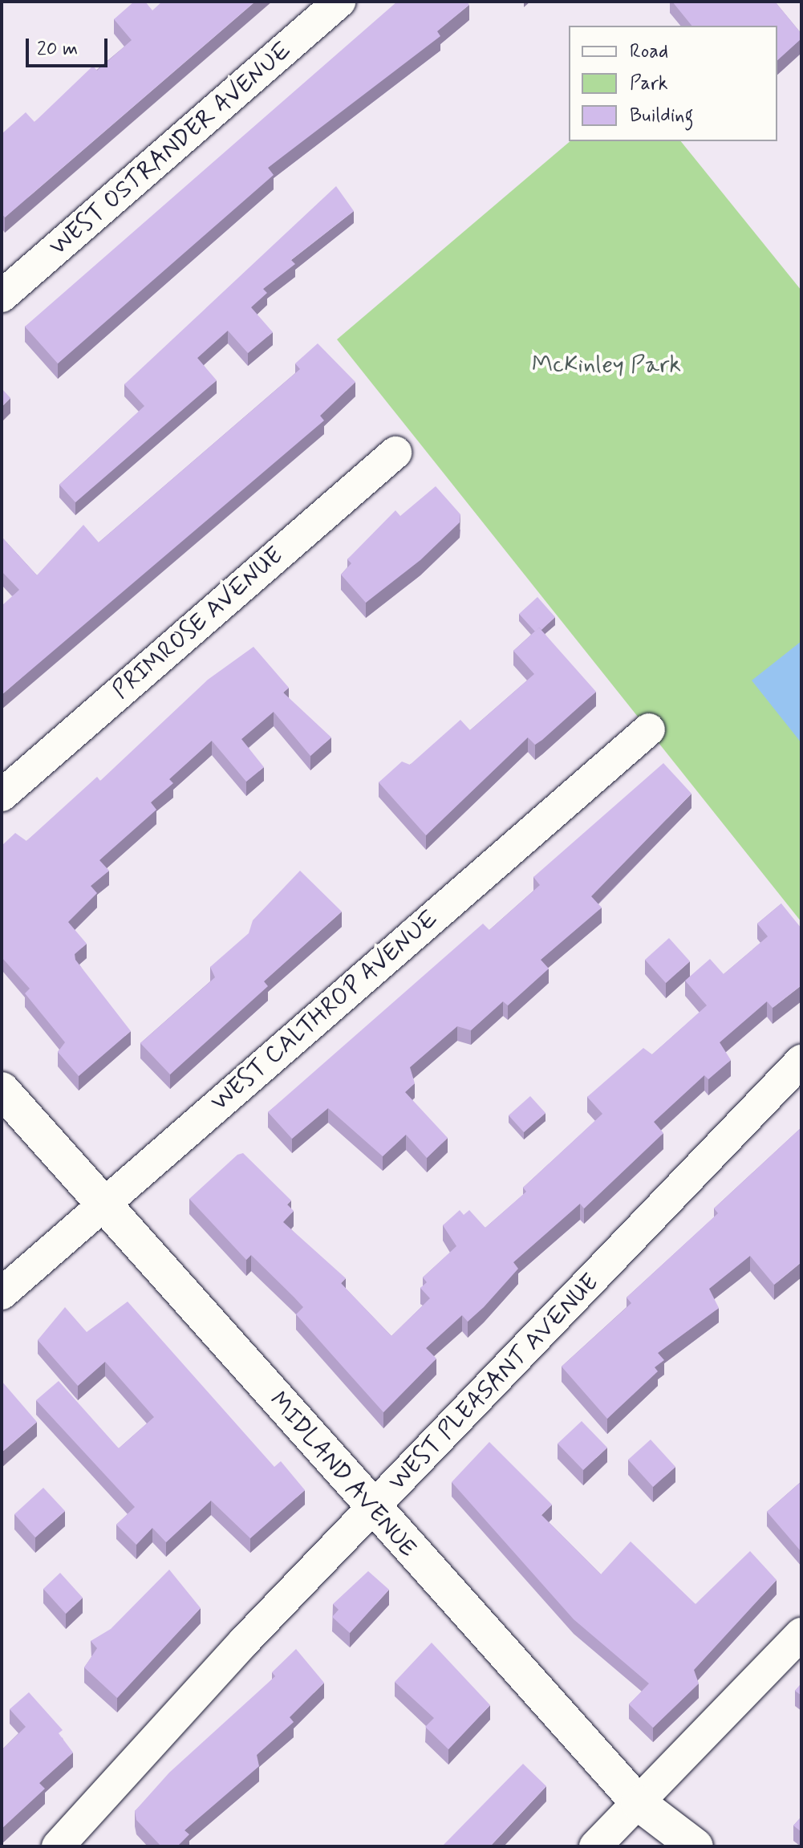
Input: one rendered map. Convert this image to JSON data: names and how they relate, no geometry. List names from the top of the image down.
{
  "streets": {
    "street": [
      "WEST OSTRANDER AVENUE",
      "PRIMROSE AVENUE",
      "WEST CALTHROP AVENUE",
      "WEST PLEASANT AVENUE",
      "MIDLAND AVENUE"
    ]
  },
  "crossings": [
    ["WEST CALTHROP AVENUE", "MIDLAND AVENUE"],
    ["WEST PLEASANT AVENUE", "MIDLAND AVENUE"]
  ],
  "parks": ["McKinley Park"],
  "legend": ["Road", "Park", "Building"],
  "scale_bar": "20 m"
}
